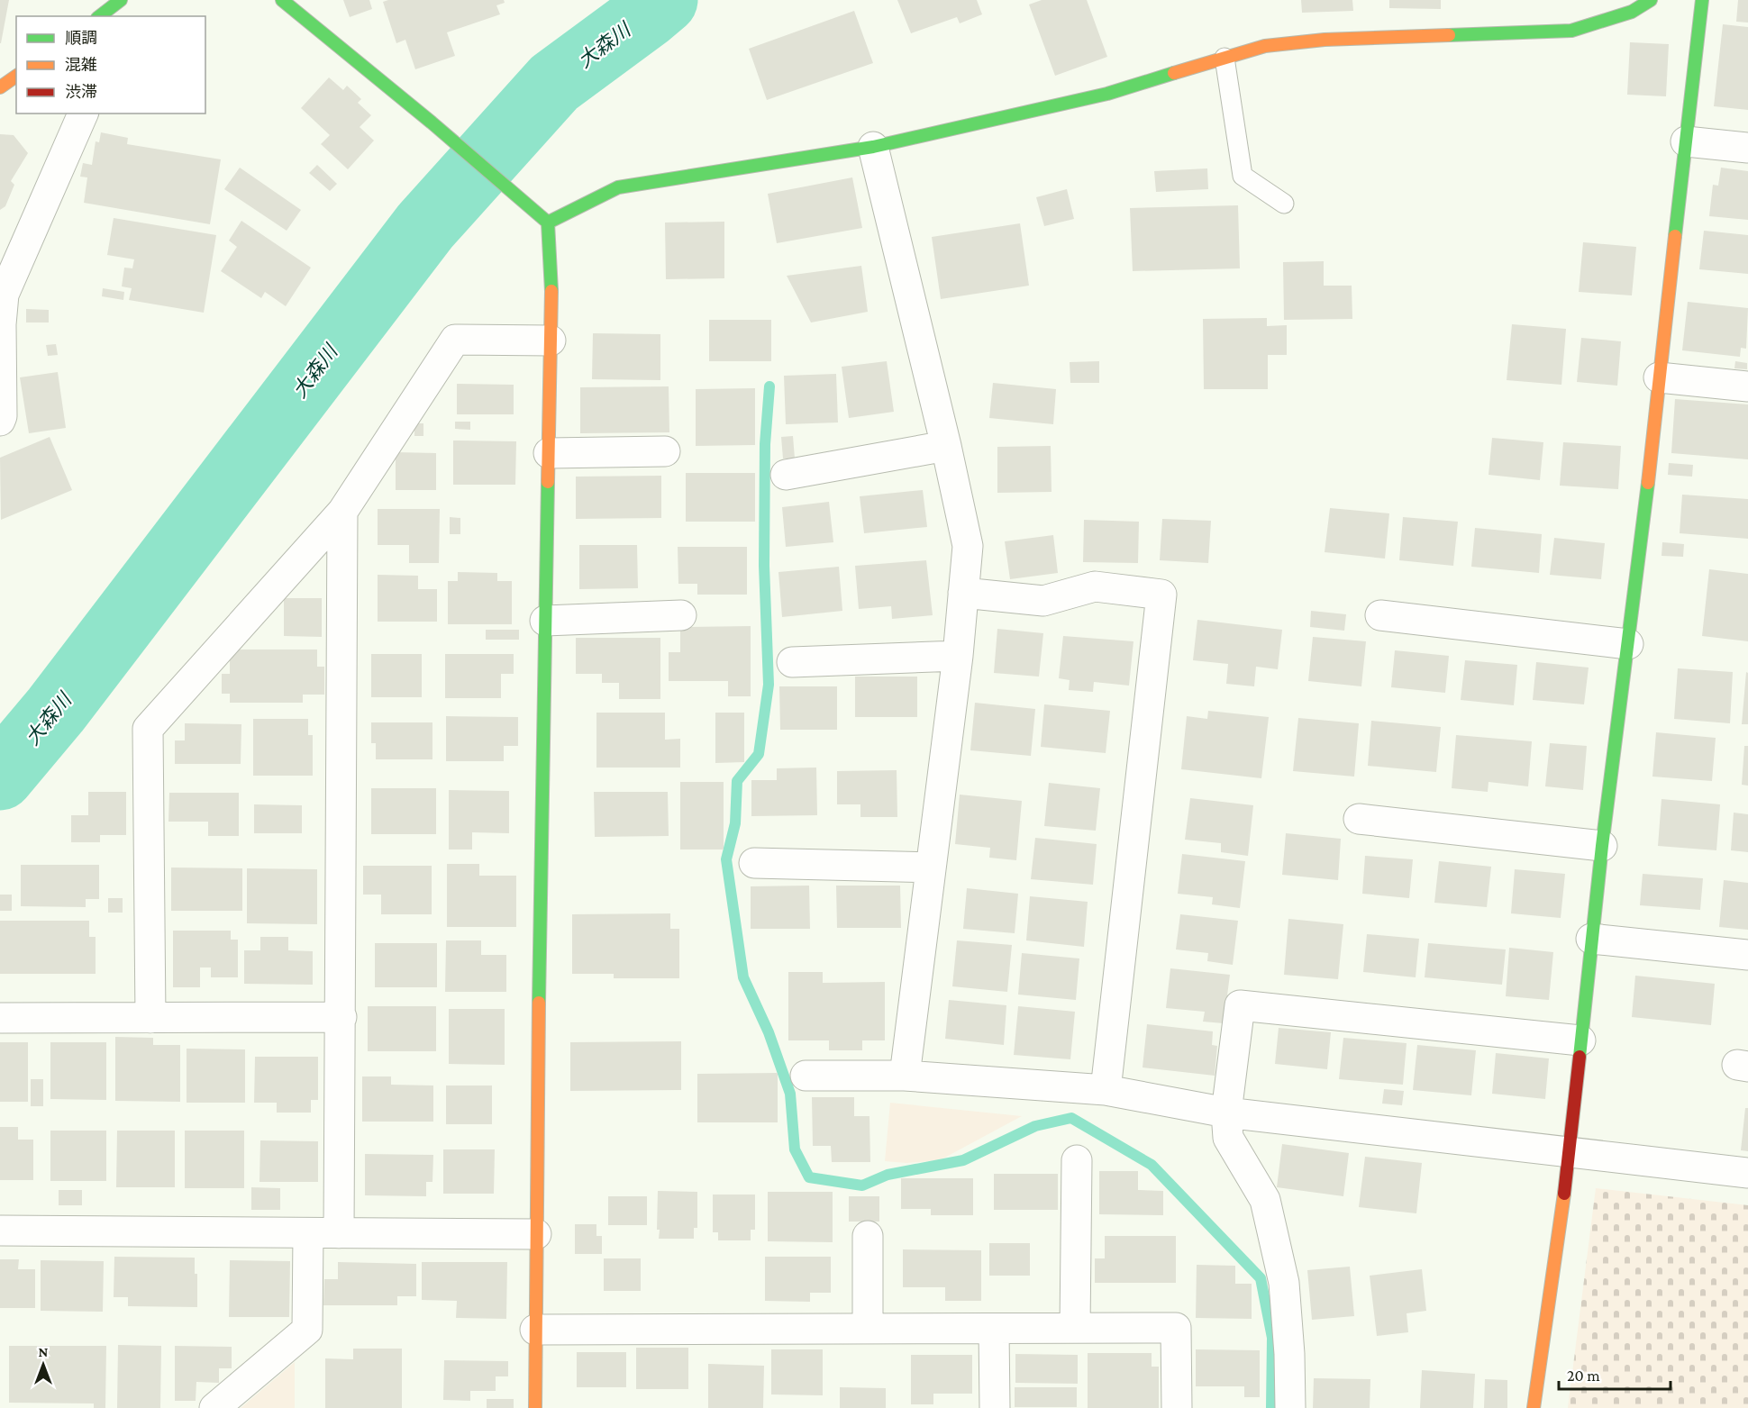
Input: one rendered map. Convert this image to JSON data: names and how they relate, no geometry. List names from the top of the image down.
{
  "water": ["大森川"],
  "legend": ["順調", "混雑", "渋滞"],
  "scale_bar": "20 m",
  "north": "top"
}
